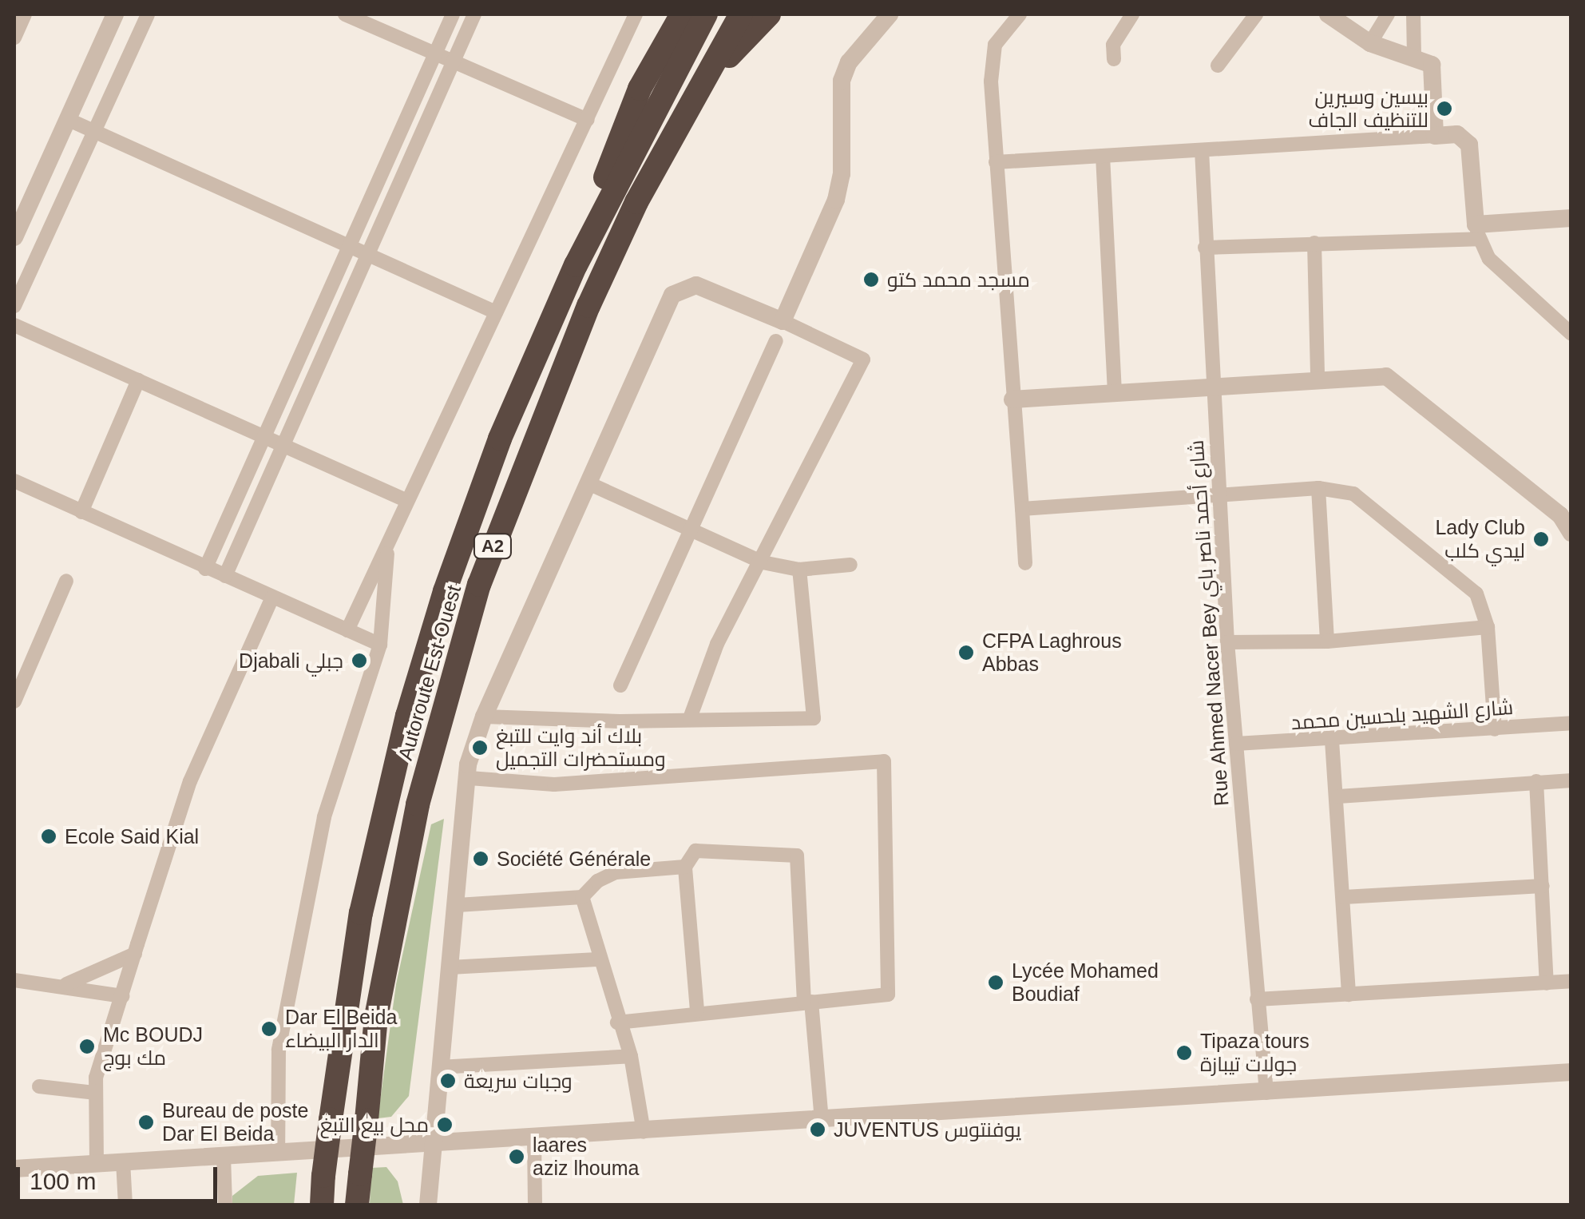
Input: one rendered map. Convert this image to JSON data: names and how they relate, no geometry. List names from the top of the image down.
{
  "streets": {
    "highway": ["A2", "Autoroute Est-Ouest"],
    "street": ["Rue Ahmed Nacer Bey شارع أحمد ناصر باي", "شارع الشهيد بلحسين محمد"]
  },
  "crossings": [
    ["Rue Ahmed Nacer Bey شارع أحمد ناصر باي", "شارع الشهيد بلحسين محمد"]
  ],
  "places": [
    "بيسين وسيرين للتنظيف الجاف",
    "مسجد محمد كتو",
    "Lady Club ليدي كلب",
    "CFPA Laghrous Abbas",
    "Djabali جبلي",
    "بلاك أند وايت للتبغ ومستحضرات التجميل",
    "Ecole Said Kial",
    "Société Générale",
    "Lycée Mohamed Boudiaf",
    "Dar El Beida الدار البيضاء",
    "Mc BOUDJ مك بوج",
    "Tipaza tours جولات تيبازة",
    "وجبات سريعة",
    "Bureau de poste Dar El Beida",
    "محل بيع التبغ",
    "JUVENTUS يوفنتوس",
    "laares aziz lhouma"
  ],
  "scale_bar": "100 m"
}
